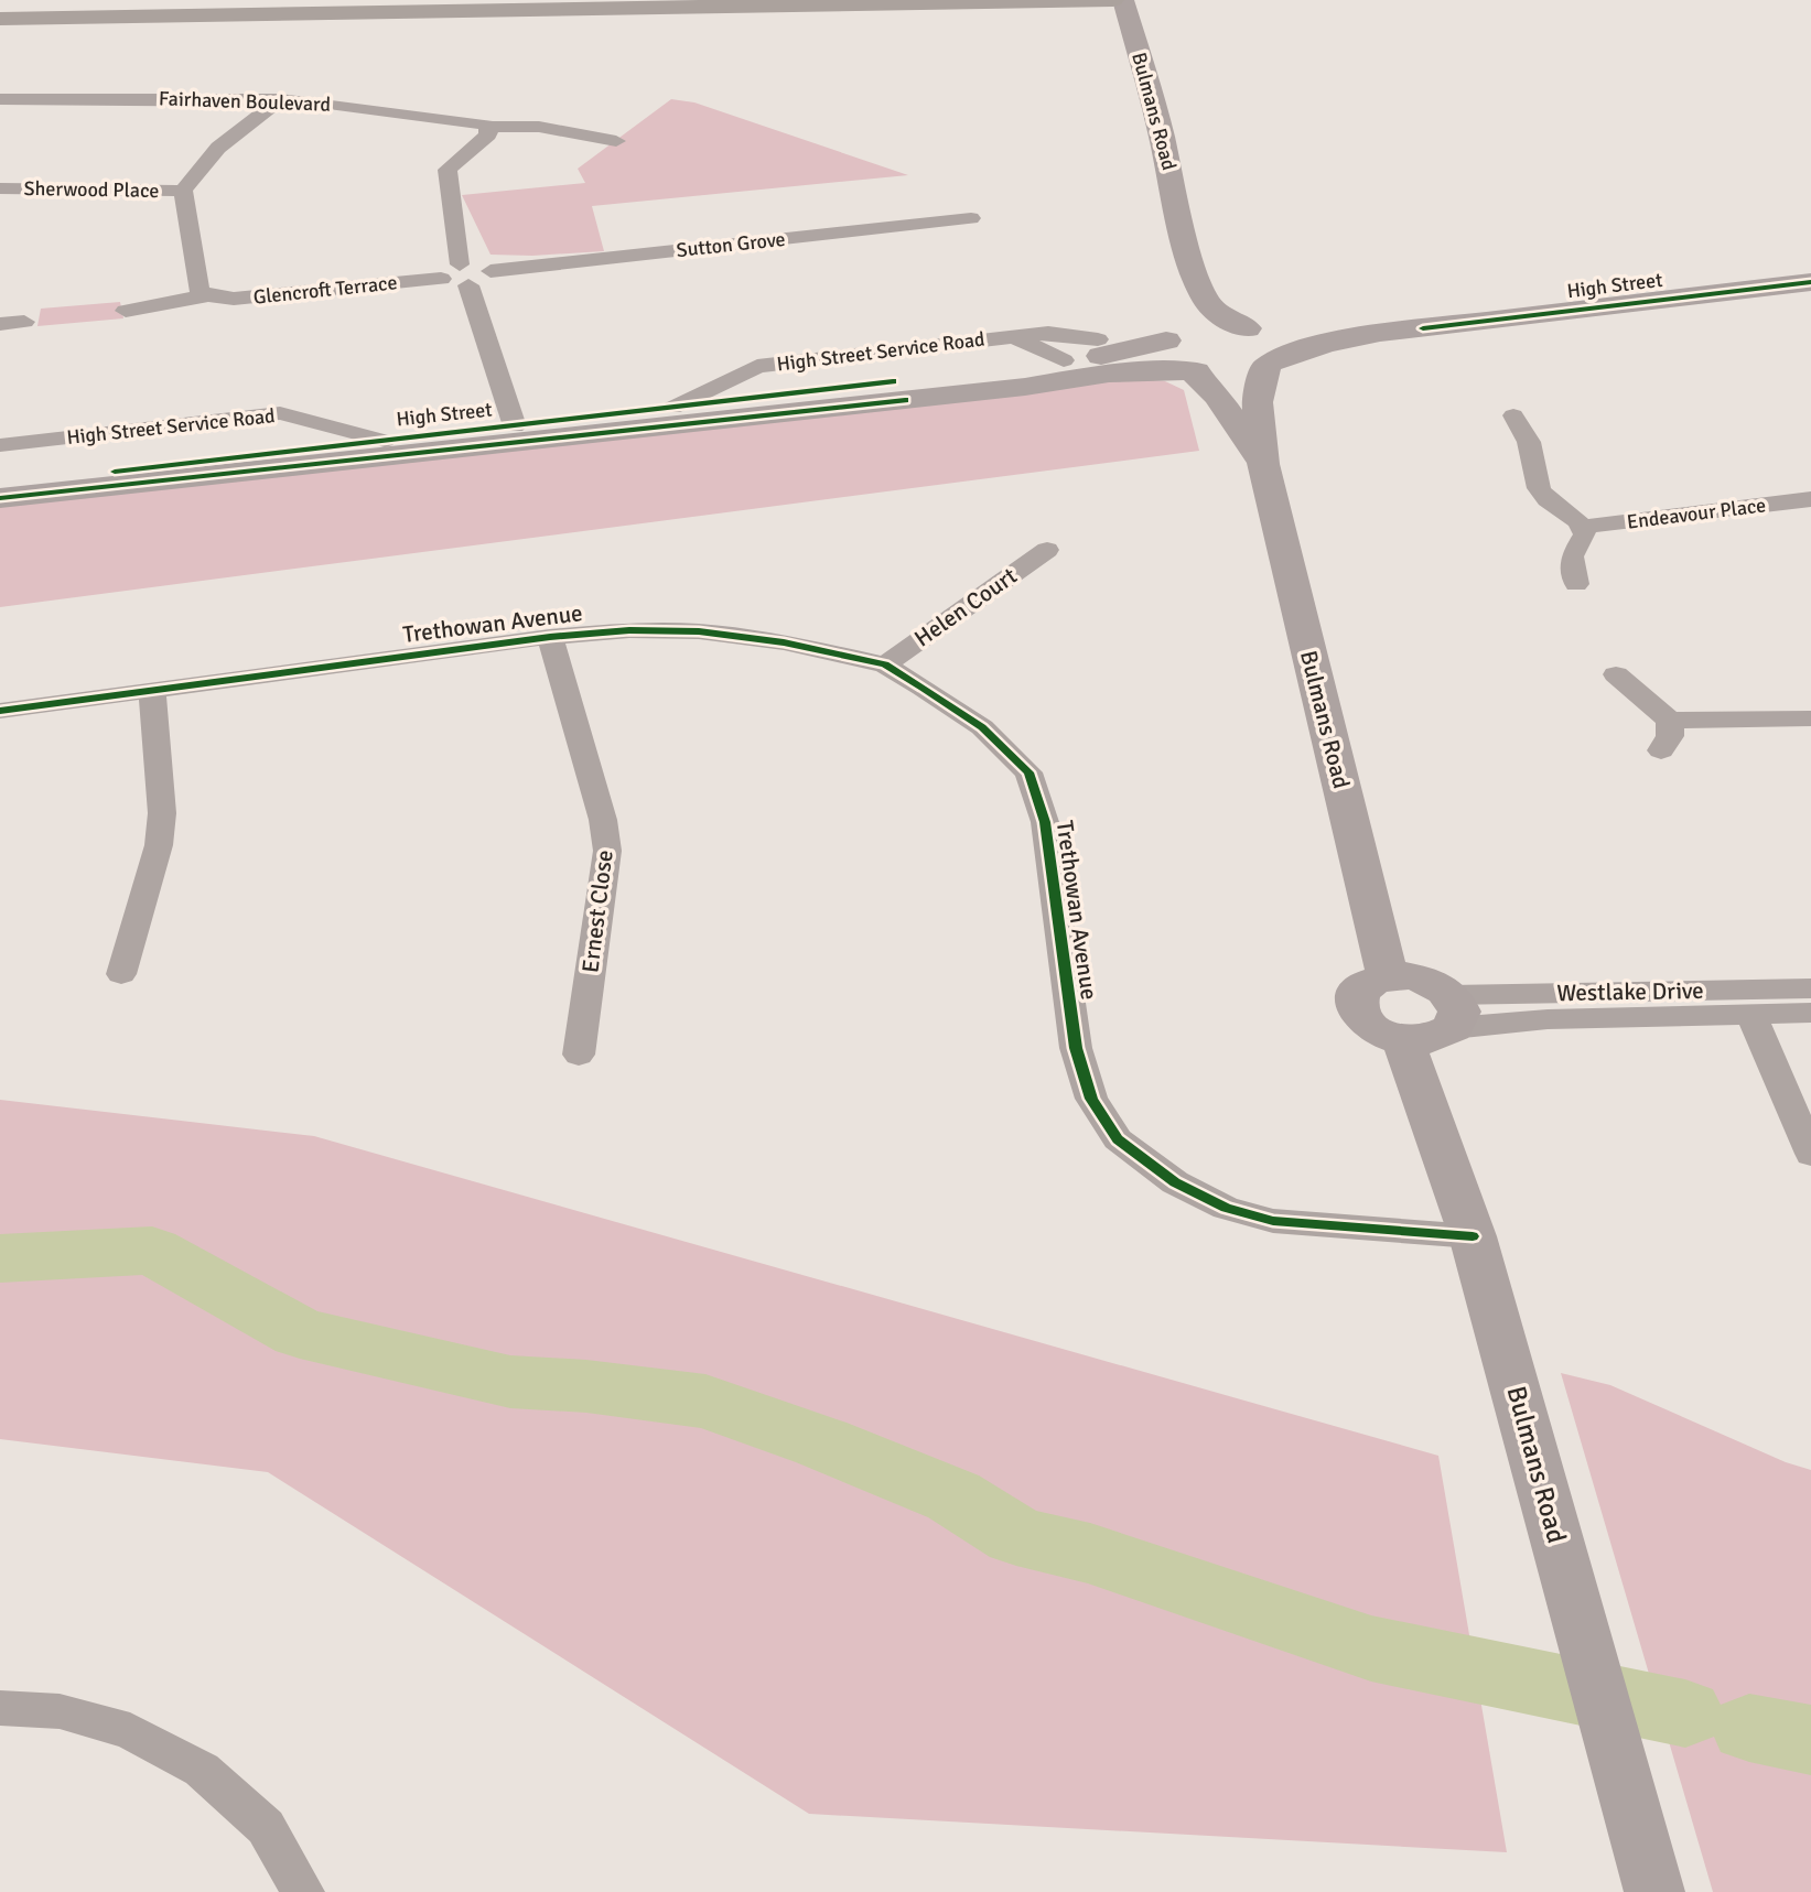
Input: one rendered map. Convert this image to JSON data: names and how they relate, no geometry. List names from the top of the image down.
{
  "streets": {
    "main road": ["Bulmans Road", "High Street"],
    "street": [
      "Fairhaven Boulevard",
      "Sherwood Place",
      "Sutton Grove",
      "Glencroft Terrace",
      "High Street Service Road",
      "Endeavour Place",
      "Helen Court",
      "Trethowan Avenue",
      "Ernest Close",
      "Westlake Drive"
    ]
  },
  "crossings": [
    ["Bulmans Road", "High Street"],
    ["Bulmans Road", "Trethowan Avenue"],
    ["Bulmans Road", "Westlake Drive"],
    ["Sutton Grove", "Glencroft Terrace"],
    ["High Street", "High Street Service Road"],
    ["Helen Court", "Trethowan Avenue"],
    ["Trethowan Avenue", "Ernest Close"]
  ]
}
